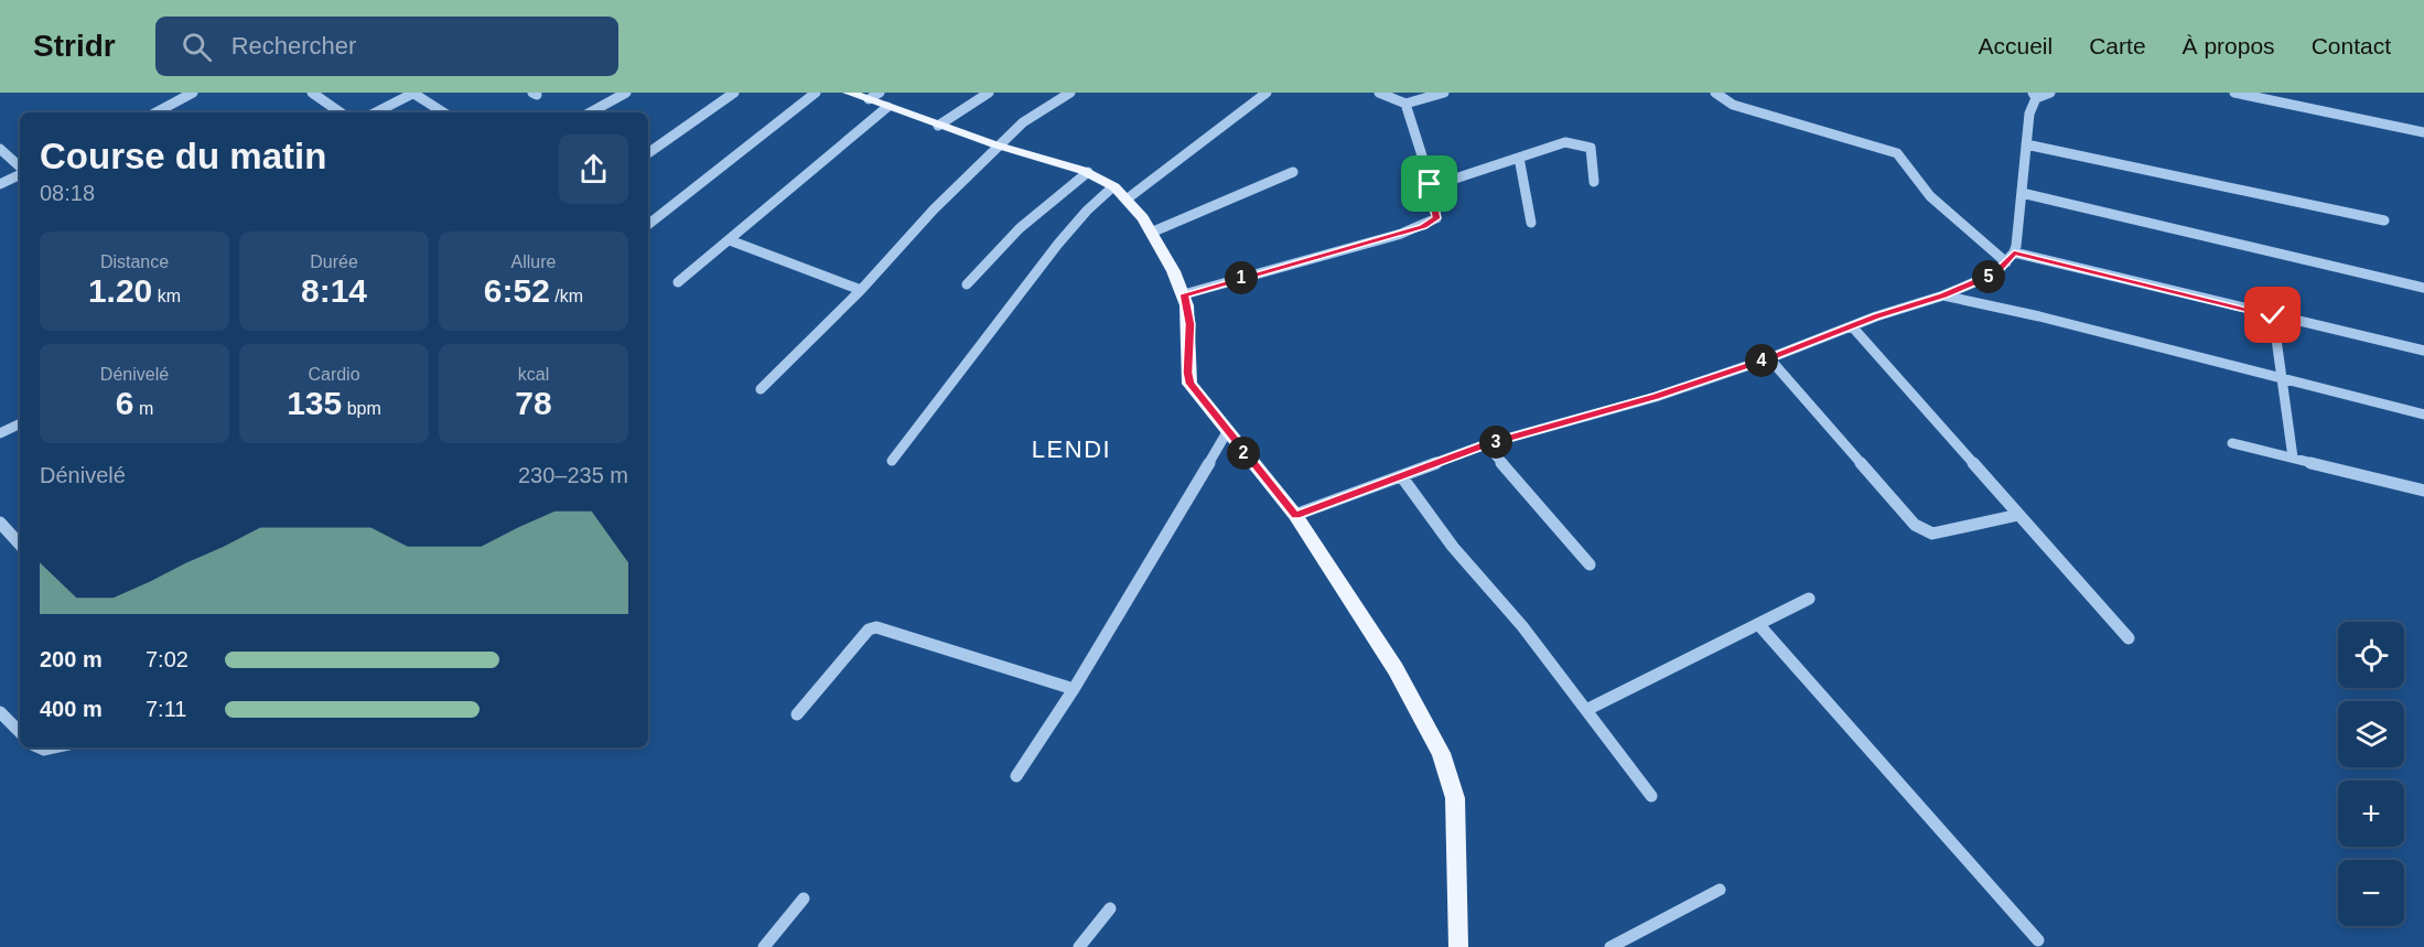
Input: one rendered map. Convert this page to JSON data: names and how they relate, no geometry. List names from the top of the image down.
{
  "districts": ["LENDI"],
  "page": {
    "header": "Stridr",
    "search": "Rechercher",
    "nav": [
      "Accueil",
      "Carte",
      "À propos",
      "Contact"
    ],
    "heading": ["Course du matin", "08:18"],
    "stats": [
      ["Distance", "1.20 km"],
      ["Durée", "8:14"],
      ["Allure", "6:52 /km"],
      ["Dénivelé", "6 m"],
      ["Cardio", "135 bpm"],
      ["kcal", "78"]
    ],
    "pins": [
      "5",
      "1",
      "4",
      "3",
      "2"
    ],
    "chart": ["Dénivelé", "230–235 m"],
    "map_buttons": ["+", "−"],
    "list": [
      {
        "name": "200 m",
        "note": "7:02"
      },
      {
        "name": "400 m",
        "note": "7:11"
      }
    ]
  }
}
